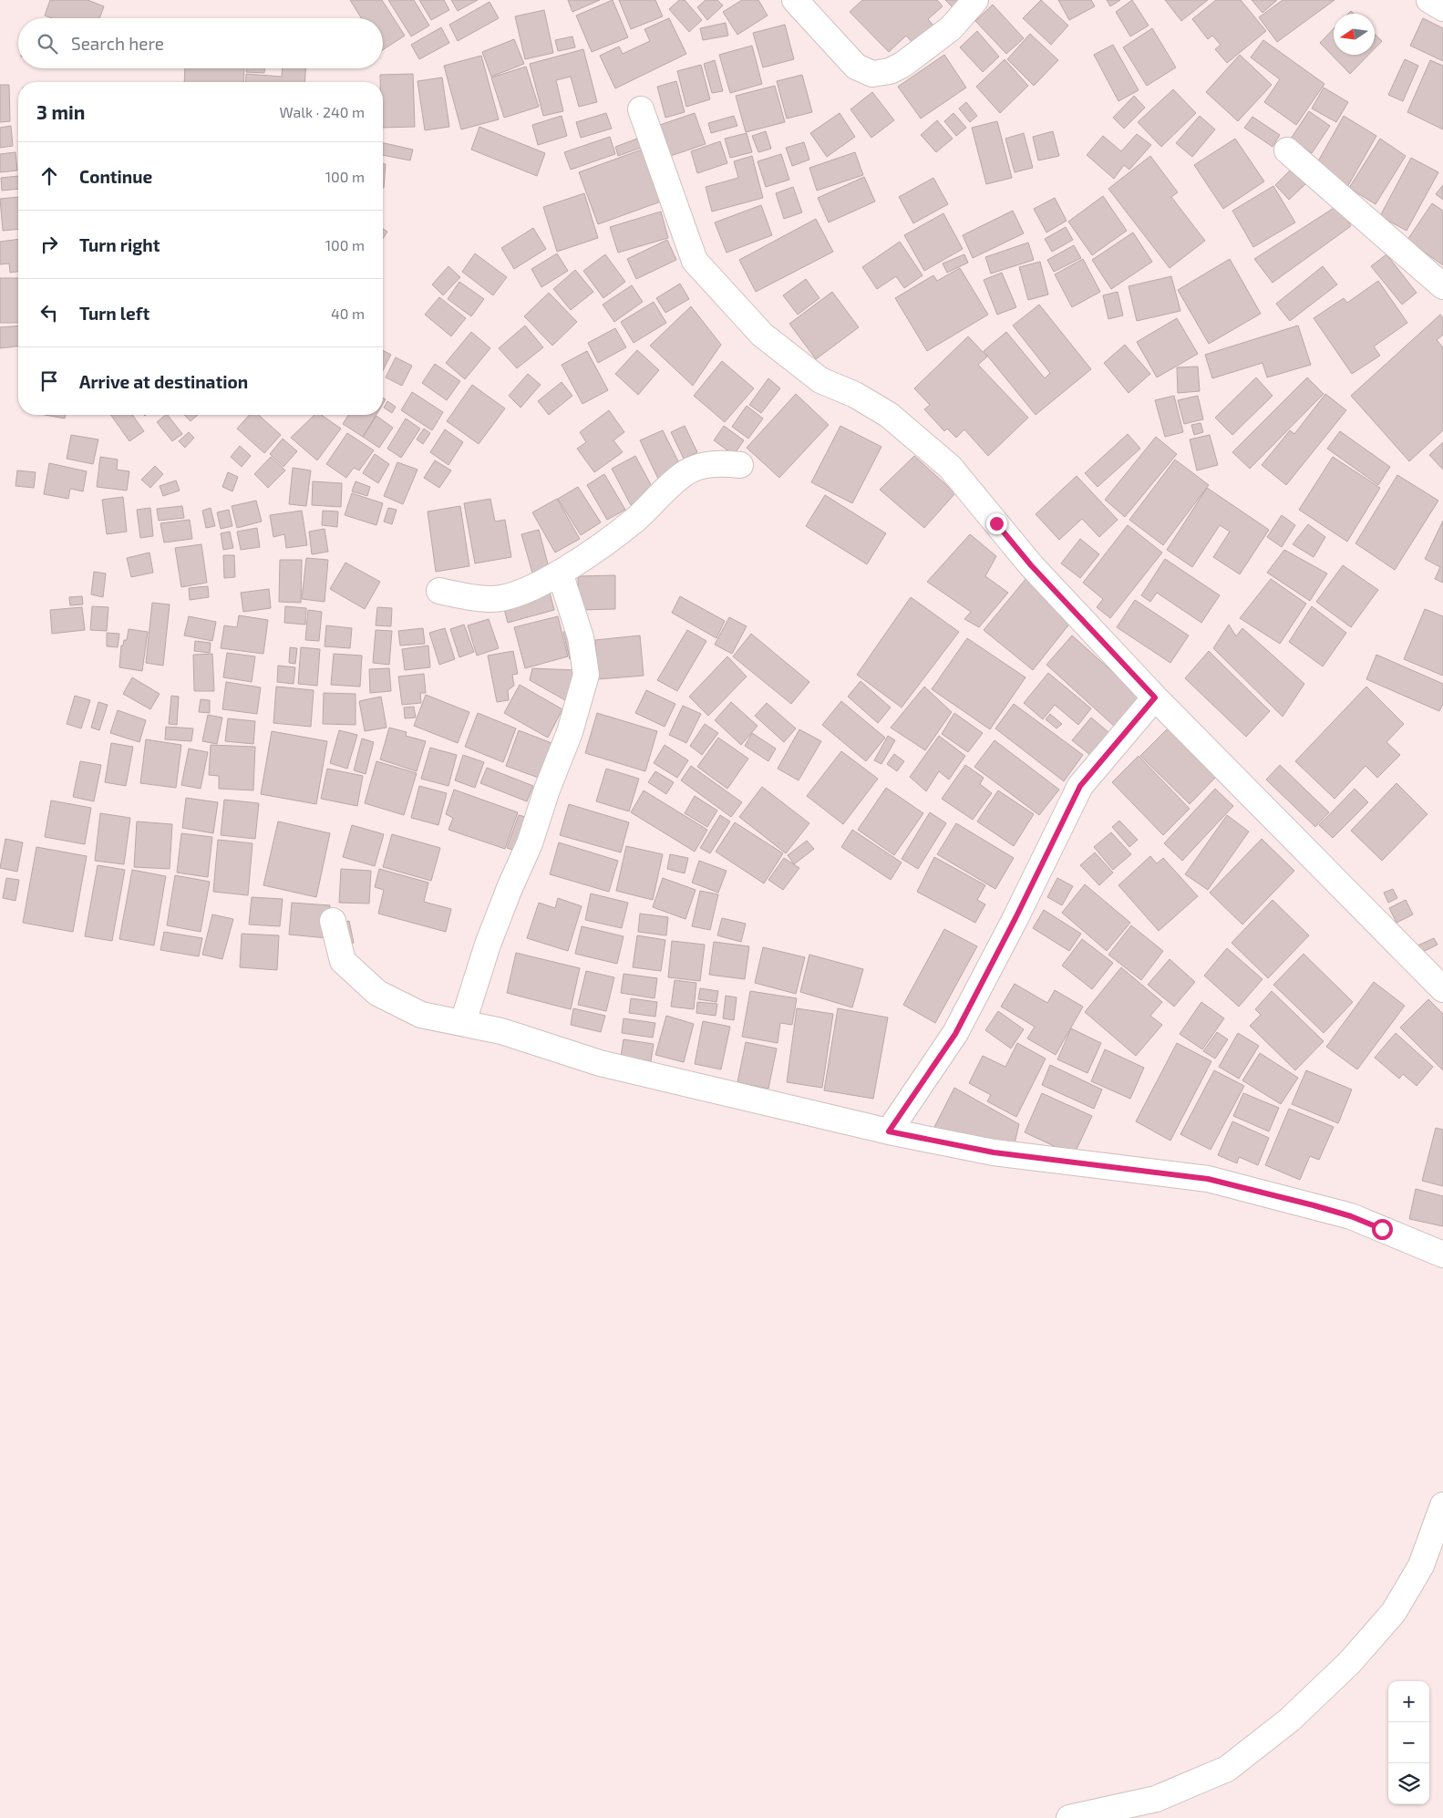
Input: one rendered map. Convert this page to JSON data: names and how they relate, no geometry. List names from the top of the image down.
{
  "north": "left",
  "page": {
    "search": "Search here",
    "heading": ["3 min", "Walk · 240 m"],
    "list": [
      ["Continue", "100 m"],
      ["Turn right", "100 m"],
      ["Turn left", "40 m"],
      "Arrive at destination"
    ],
    "map_buttons": ["+", "−"]
  }
}
